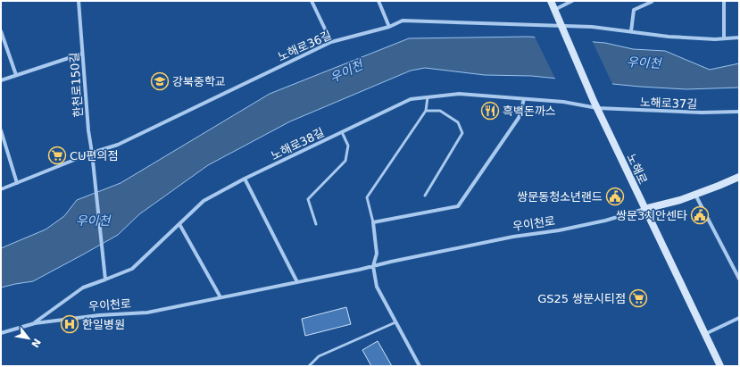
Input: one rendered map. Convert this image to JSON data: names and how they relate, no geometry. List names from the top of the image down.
{
  "streets": {
    "main road": ["노해로", "우이천로"],
    "street": [
      "노해로36길",
      "한천로150길",
      "노해로37길",
      "노해로38길"
    ]
  },
  "crossings": [
    ["노해로36길", "한천로150길"],
    ["노해로36길", "노해로"],
    ["한천로150길", "노해로38길"],
    ["노해로37길", "노해로38길"],
    ["노해로37길", "노해로"],
    ["노해로38길", "노해로"],
    ["노해로", "우이천로"]
  ],
  "water": ["우이천"],
  "places": {
    "school or university": ["강북중학교"],
    "restaurant": ["흑백돈까스"],
    "supermarket": ["CU편의점", "GS25 쌍문시티점"],
    "public building": ["쌍문동청소년랜드", "쌍문3치안센타"],
    "hospital": ["한일병원"]
  },
  "north": "bottom right"
}
